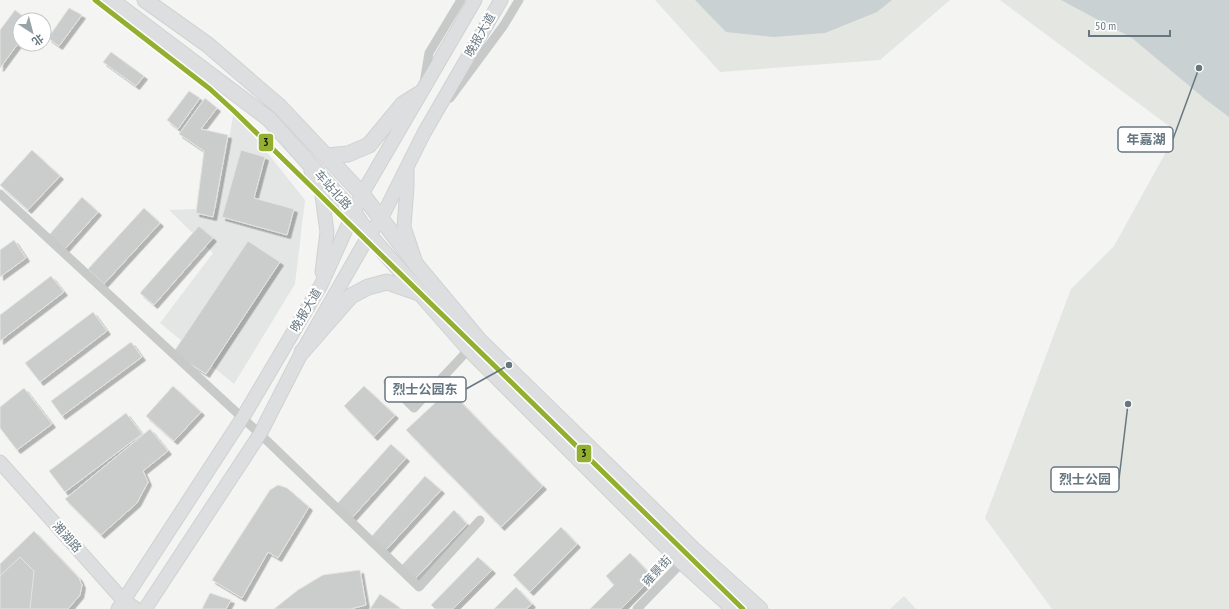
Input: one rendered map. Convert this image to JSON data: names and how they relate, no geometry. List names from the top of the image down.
{
  "streets": {
    "main road": ["晚报大道", "车站北路", "湘湖路"],
    "street": ["雍景街"]
  },
  "crossings": [
    ["晚报大道", "车站北路"],
    ["晚报大道", "湘湖路"],
    ["车站北路", "雍景街"]
  ],
  "places": ["年嘉湖", "烈士公园东", "烈士公园"],
  "lines": ["transit line 3"],
  "scale_bar": "50 m",
  "north": "bottom right"
}
